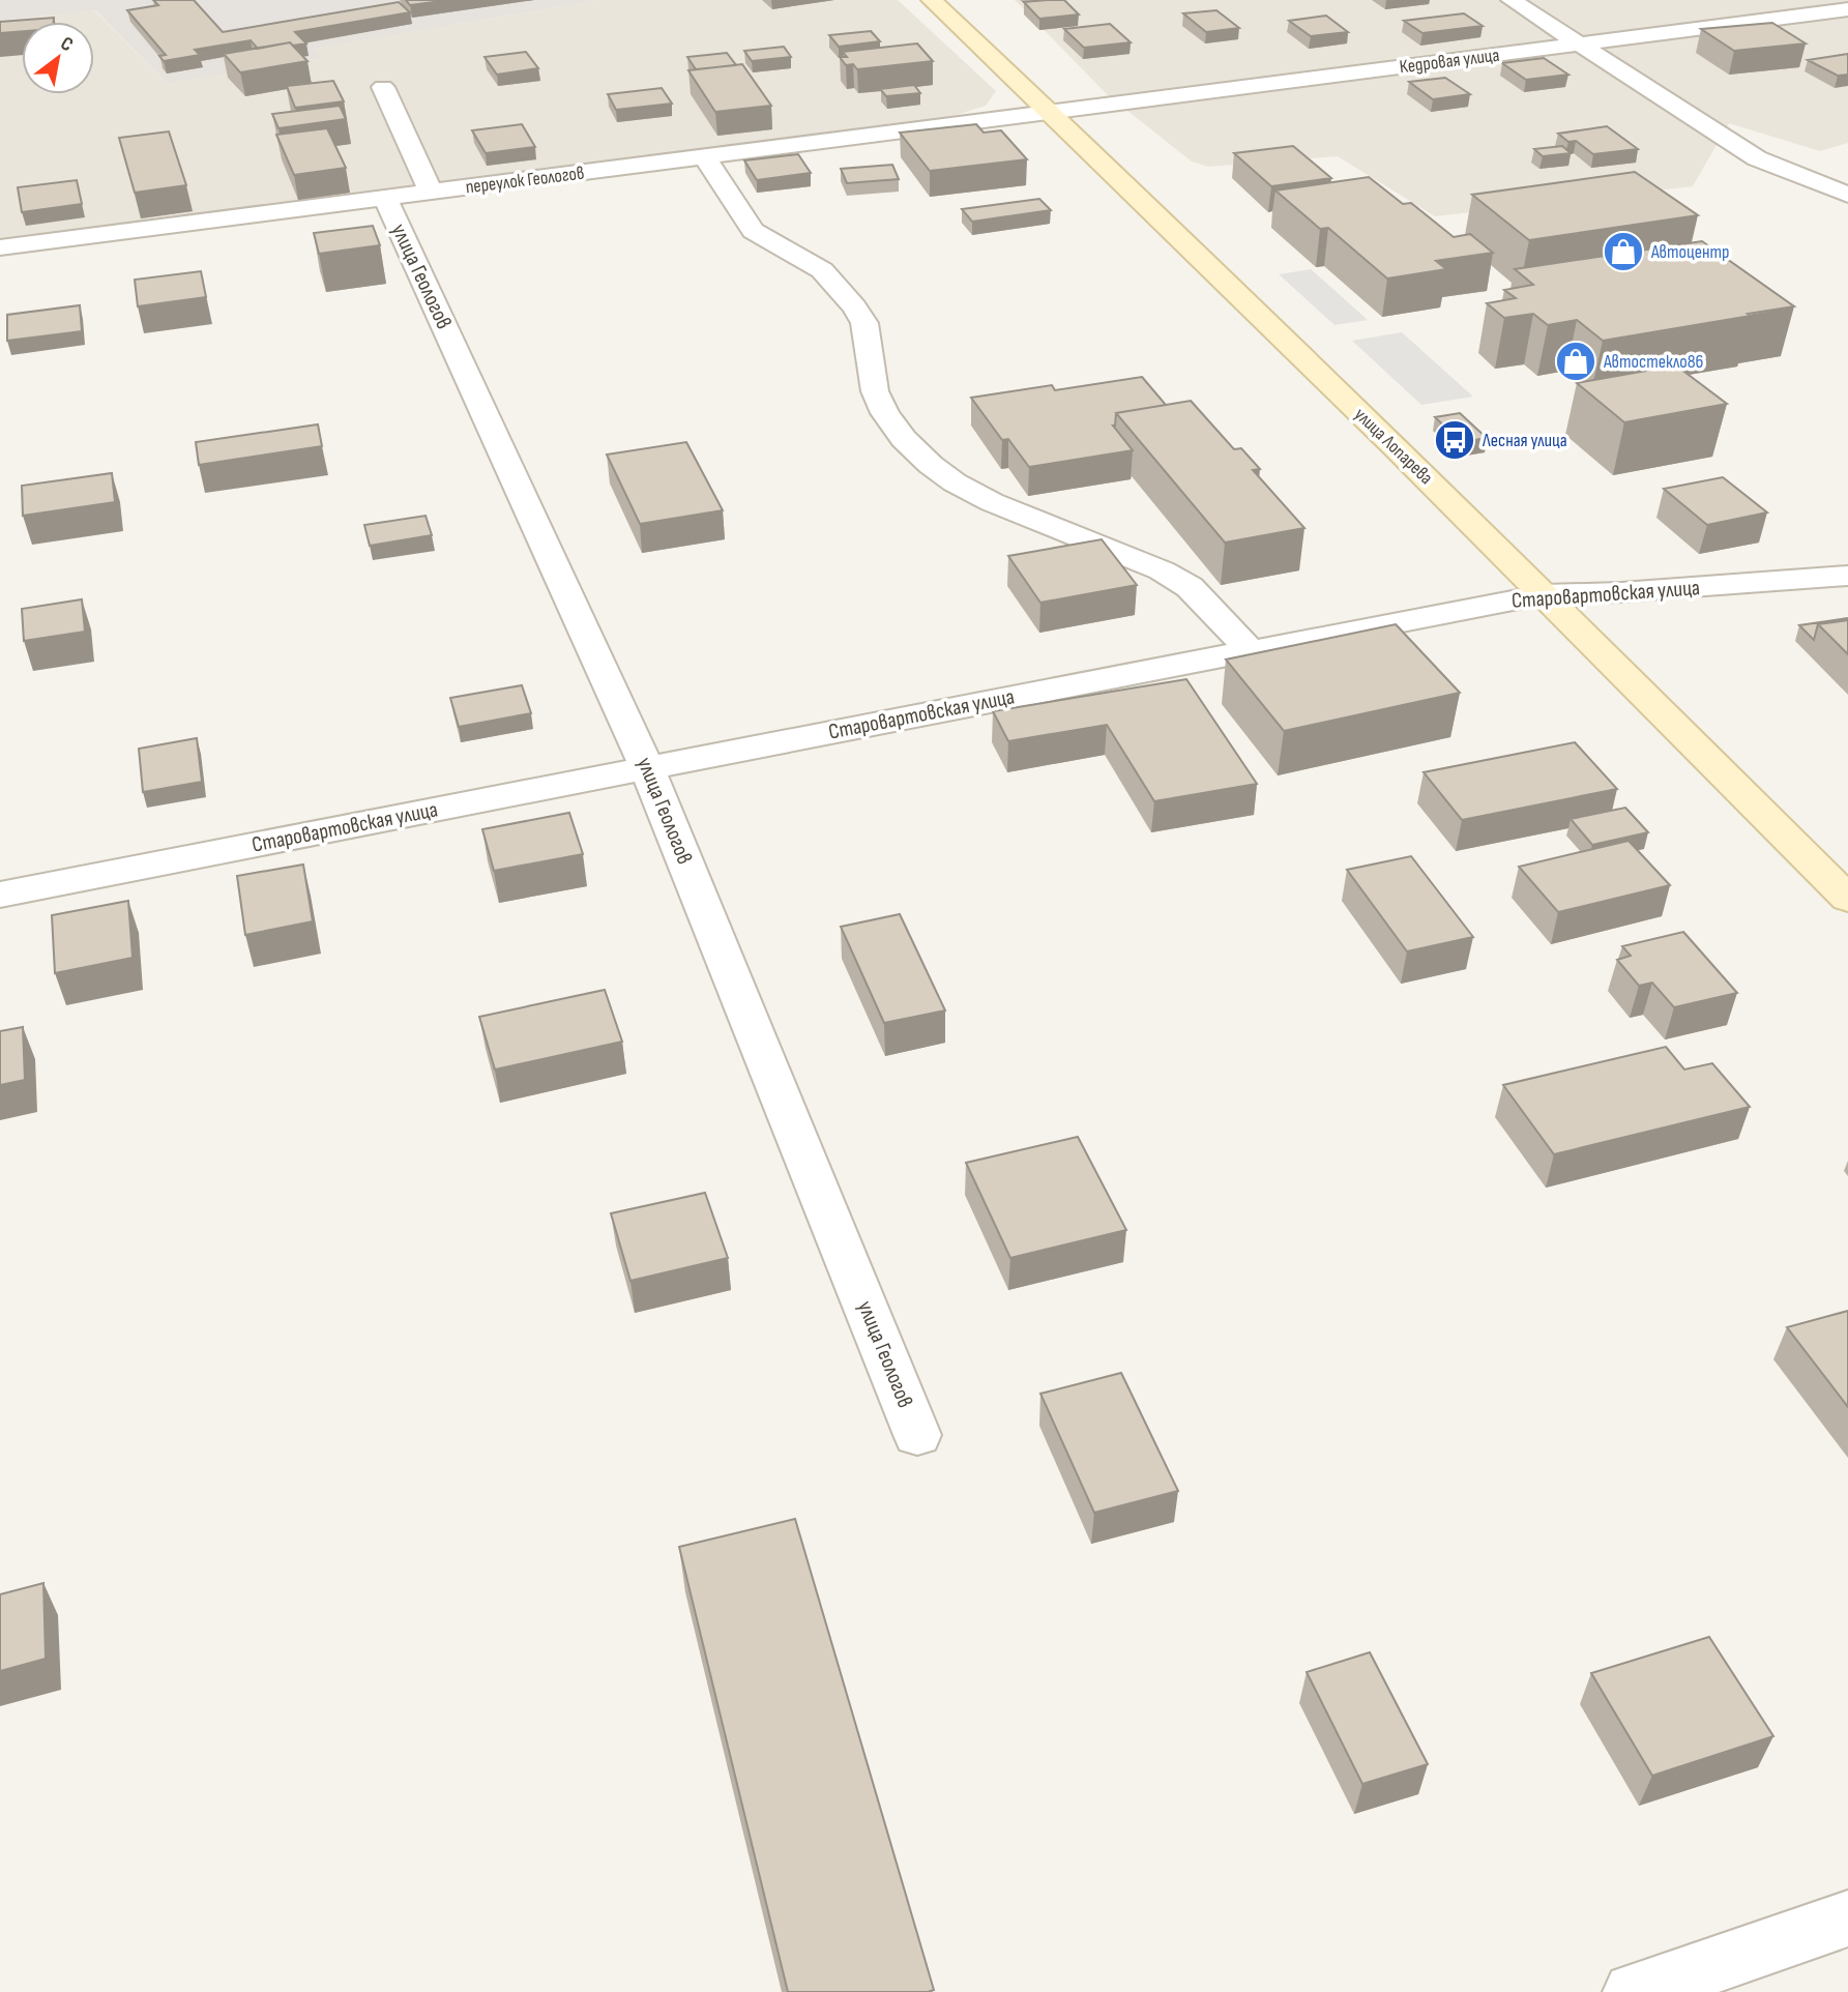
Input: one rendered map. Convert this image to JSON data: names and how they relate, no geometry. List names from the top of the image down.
{
  "streets": {
    "main road": ["улица Лопарева"],
    "street": [
      "Кедровая улица",
      "переулок Геологов",
      "улица Геологов",
      "Старовартовская улица"
    ]
  },
  "crossings": [
    ["Кедровая улица", "переулок Геологов"],
    ["Кедровая улица", "улица Лопарева"],
    ["переулок Геологов", "улица Геологов"],
    ["переулок Геологов", "улица Лопарева"],
    ["улица Геологов", "Старовартовская улица"],
    ["улица Лопарева", "Старовартовская улица"]
  ],
  "places": {
    "shop": ["Автоцентр", "Автостекло86"],
    "bus stop": ["Лесная улица"]
  },
  "north": "top right"
}
